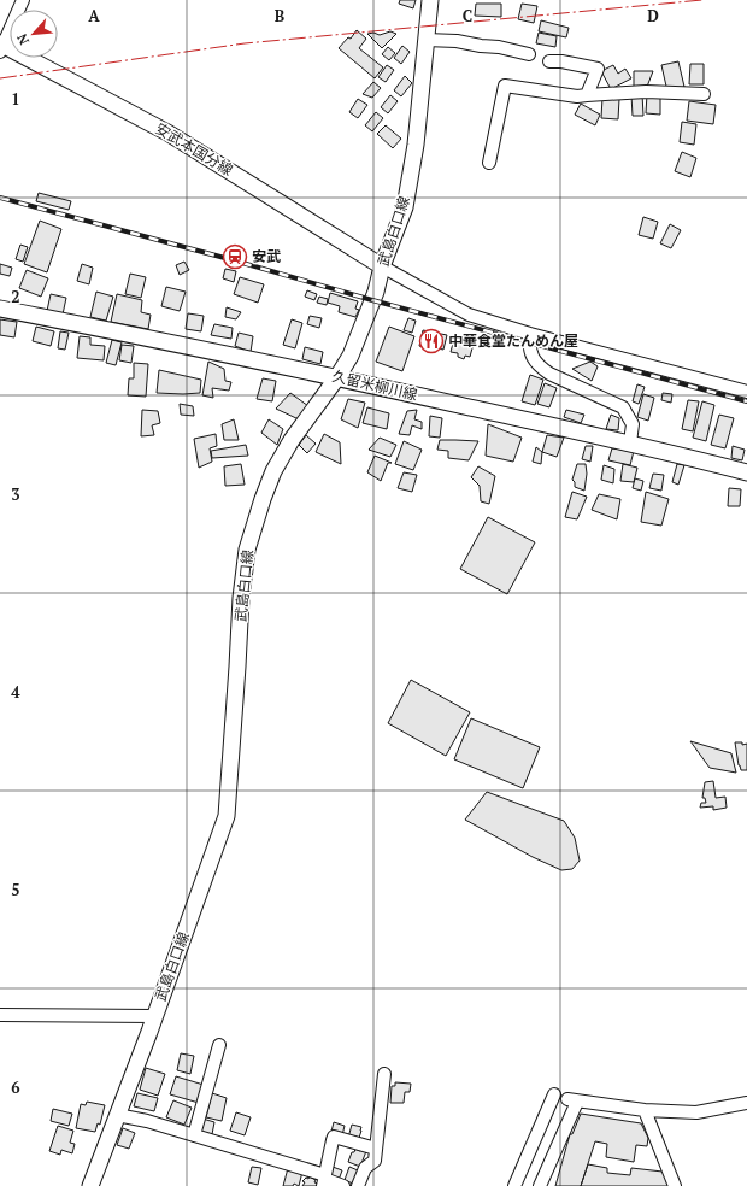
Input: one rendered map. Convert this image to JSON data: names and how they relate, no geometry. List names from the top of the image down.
{
  "streets": {
    "main road": ["安武本国分線", "武島白口線", "久留米柳川線"]
  },
  "crossings": [
    ["安武本国分線", "武島白口線"],
    ["武島白口線", "久留米柳川線"]
  ],
  "places": {
    "station": ["安武"],
    "restaurant": ["中華食堂たんめん屋"]
  },
  "north": "bottom left",
  "grid": {
    "columns": [
      "A",
      "B",
      "C",
      "D"
    ],
    "rows": [
      "1",
      "2",
      "3",
      "4",
      "5",
      "6"
    ]
  }
}
